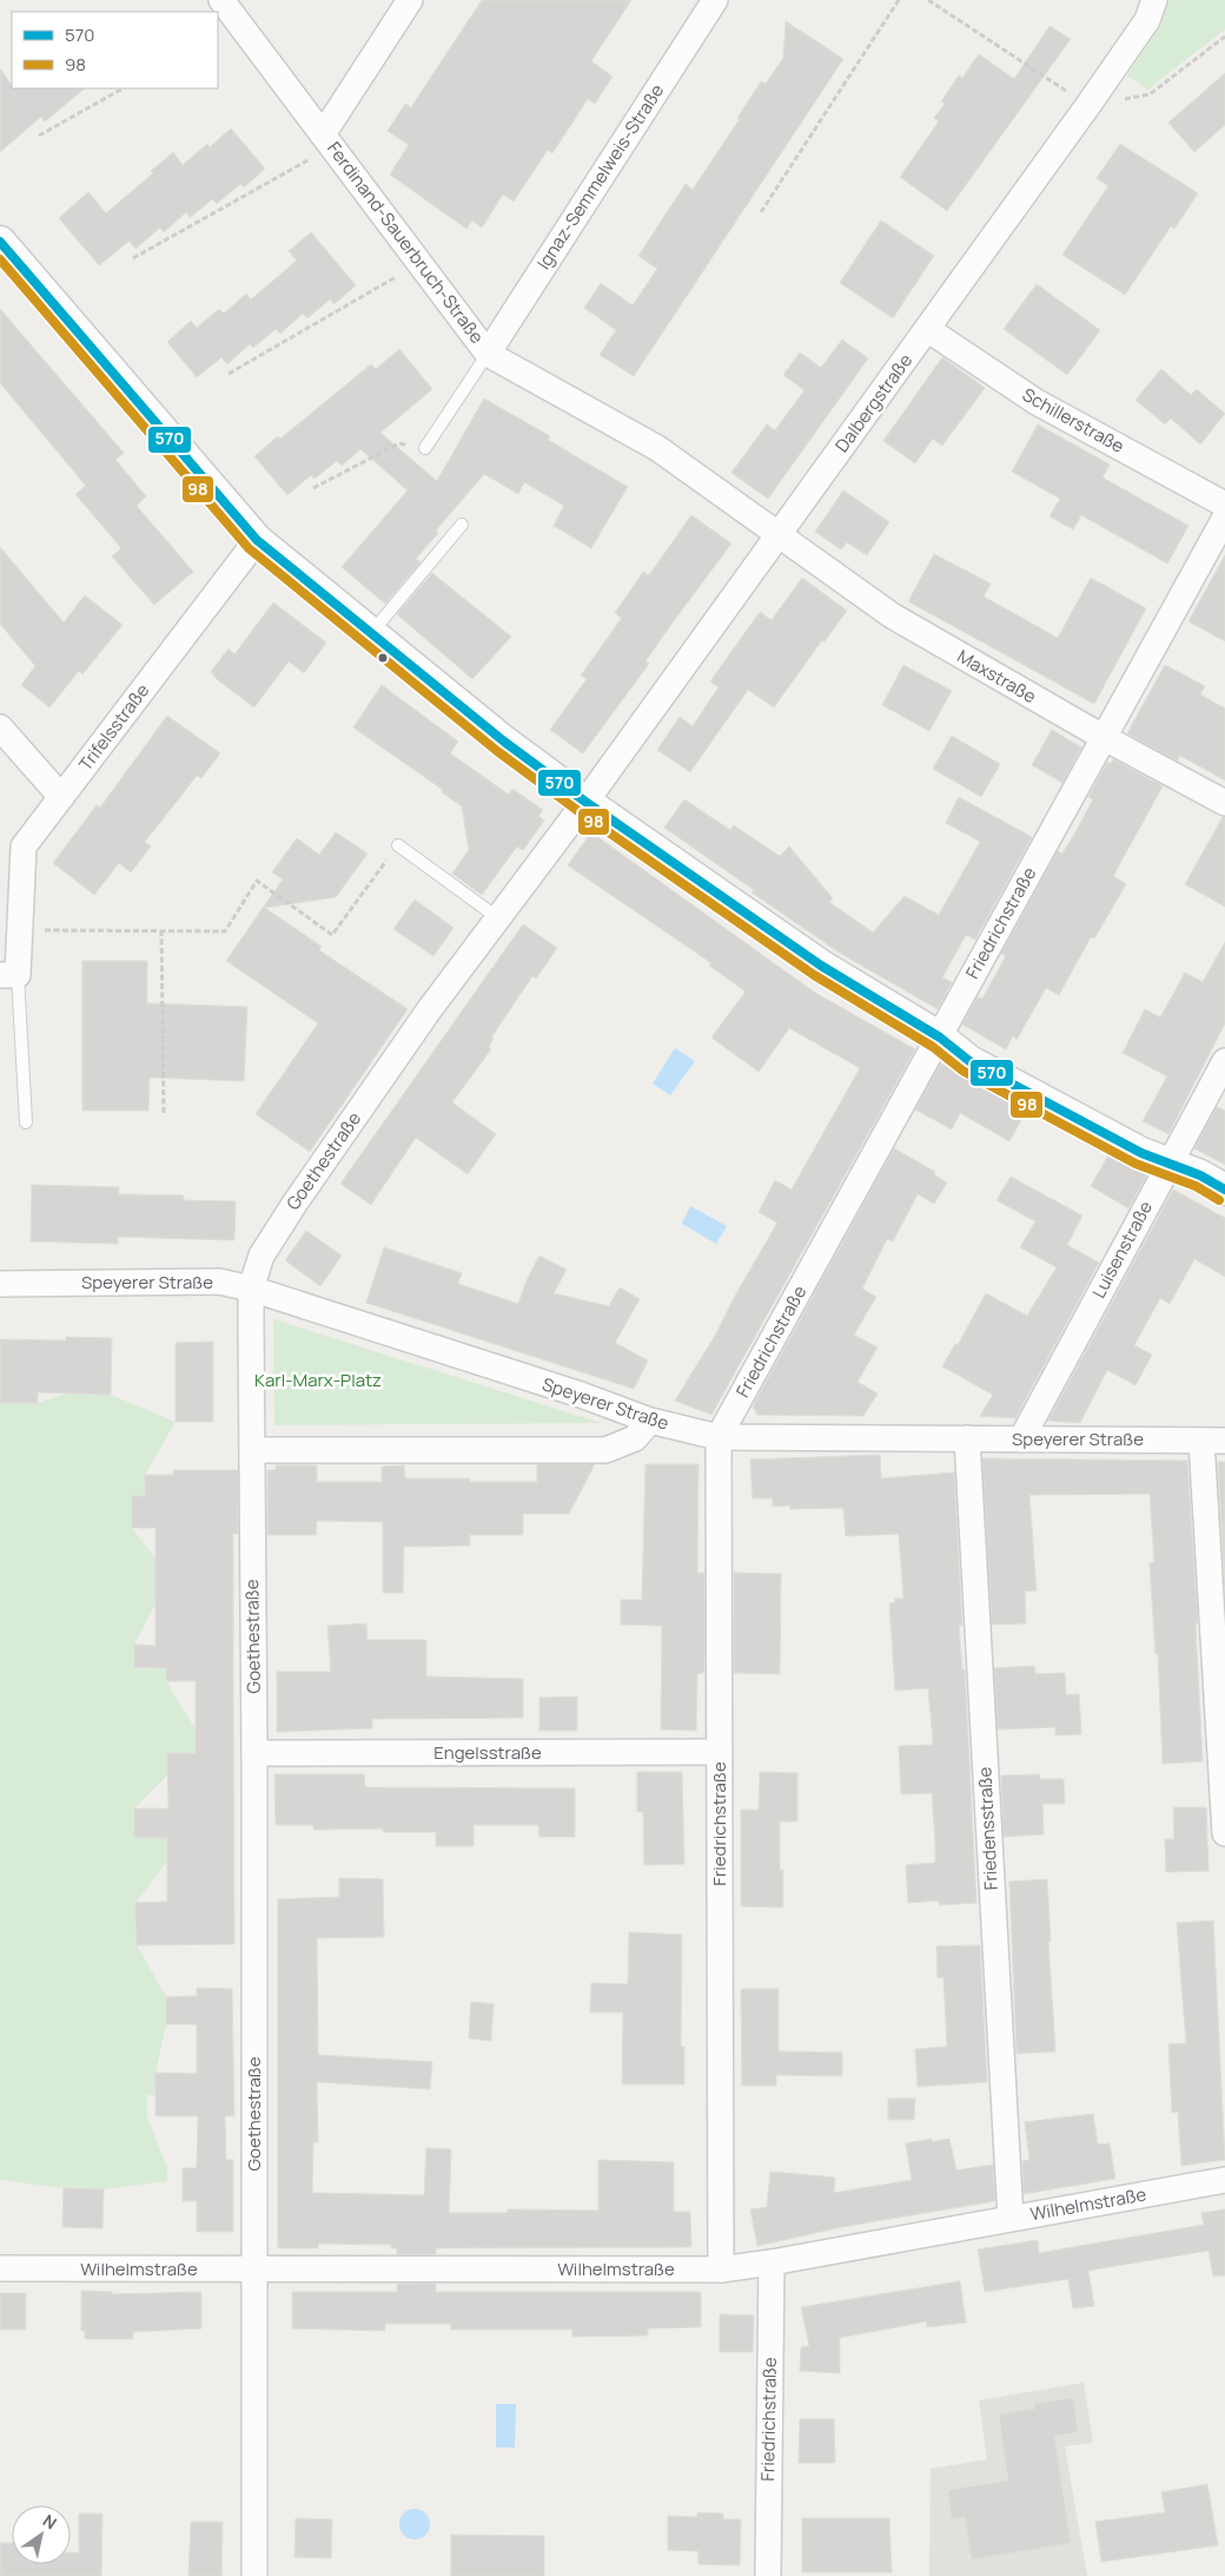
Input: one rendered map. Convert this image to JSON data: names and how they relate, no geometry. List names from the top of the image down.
{
  "streets": {
    "street": [
      "Ignaz-Semmelweis-Straße",
      "Ferdinand-Sauerbruch-Straße",
      "Dalbergstraße",
      "Schillerstraße",
      "Maxstraße",
      "Trifelsstraße",
      "Friedrichstraße",
      "Goethestraße",
      "Luisenstraße",
      "Speyerer Straße",
      "Engelsstraße",
      "Friedensstraße",
      "Wilhelmstraße"
    ]
  },
  "crossings": [
    ["Ignaz-Semmelweis-Straße", "Ferdinand-Sauerbruch-Straße"],
    ["Ferdinand-Sauerbruch-Straße", "Dalbergstraße"],
    ["Ferdinand-Sauerbruch-Straße", "Maxstraße"],
    ["Dalbergstraße", "Schillerstraße"],
    ["Dalbergstraße", "Maxstraße"],
    ["Dalbergstraße", "Goethestraße"],
    ["Maxstraße", "Friedrichstraße"],
    ["Friedrichstraße", "Speyerer Straße"],
    ["Friedrichstraße", "Engelsstraße"],
    ["Friedrichstraße", "Wilhelmstraße"],
    ["Goethestraße", "Speyerer Straße"],
    ["Goethestraße", "Engelsstraße"],
    ["Goethestraße", "Wilhelmstraße"],
    ["Luisenstraße", "Speyerer Straße"],
    ["Speyerer Straße", "Friedensstraße"],
    ["Friedensstraße", "Wilhelmstraße"]
  ],
  "parks": ["Karl-Marx-Platz"],
  "lines": ["transit line 570", "transit line 98"],
  "legend": ["570", "98"],
  "north": "top right"
}
